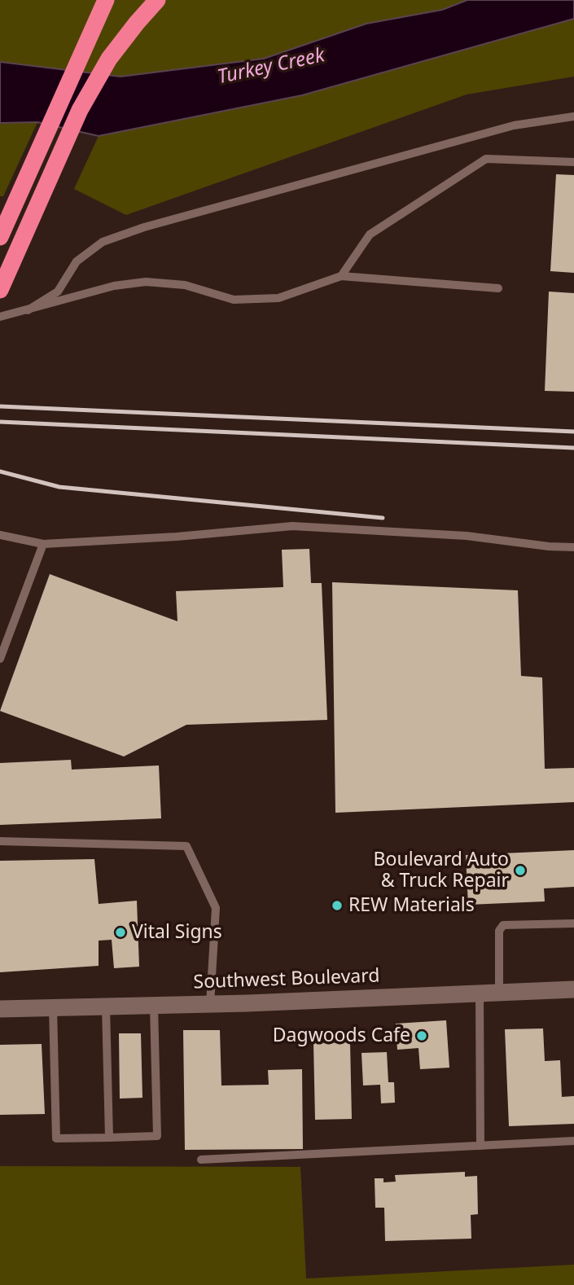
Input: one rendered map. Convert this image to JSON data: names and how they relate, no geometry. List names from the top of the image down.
{
  "streets": {
    "main road": ["Southwest Boulevard"]
  },
  "water": ["Turkey Creek"],
  "places": [
    "Boulevard Auto & Truck Repair",
    "REW Materials",
    "Vital Signs",
    "Dagwoods Cafe"
  ]
}
